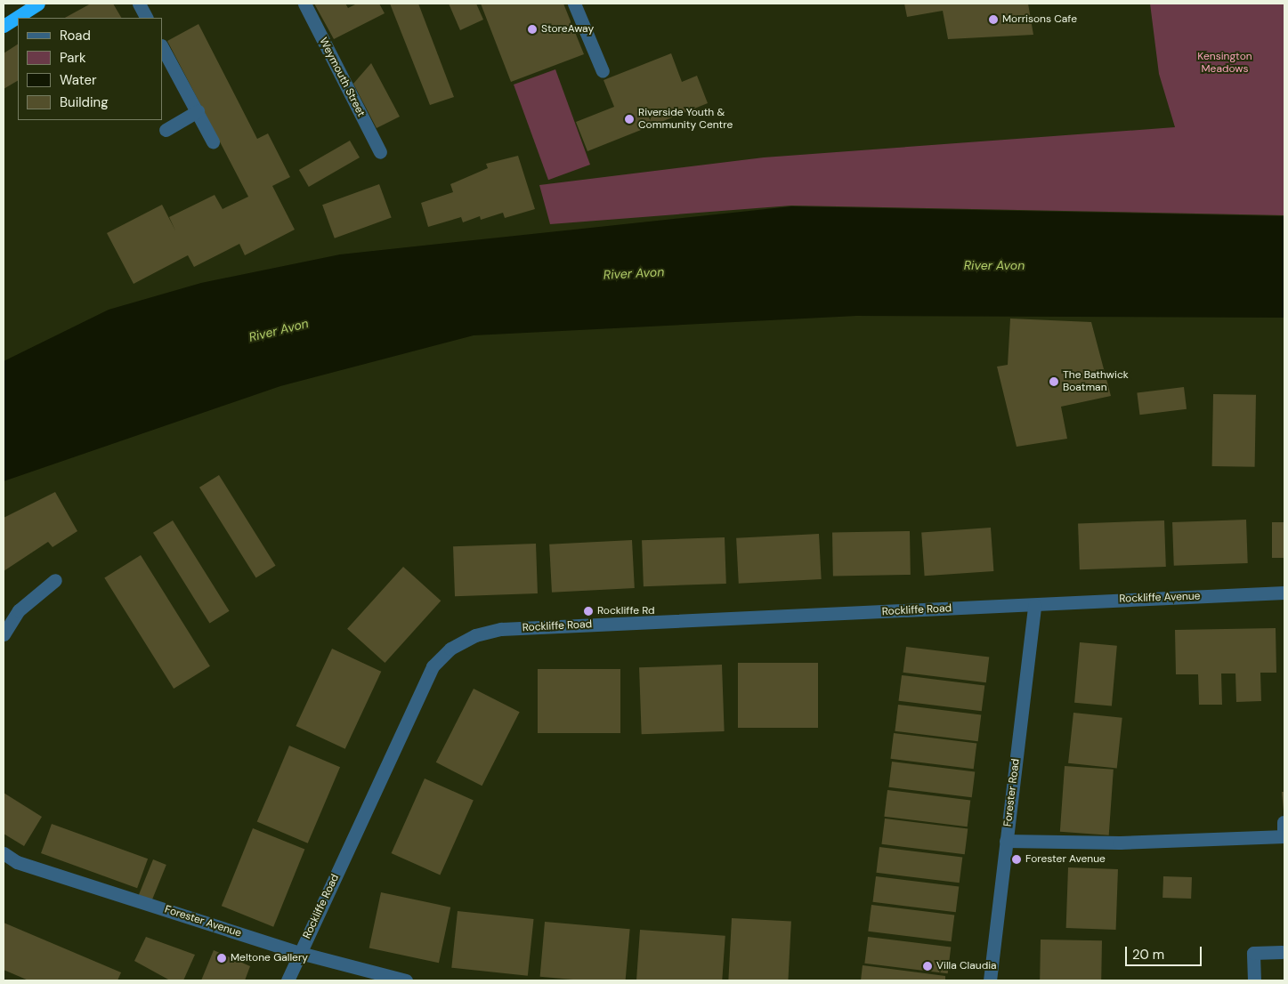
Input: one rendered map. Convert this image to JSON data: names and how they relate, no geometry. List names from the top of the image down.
{
  "streets": {
    "street": [
      "Weymouth Street",
      "Rockliffe Avenue",
      "Rockliffe Road",
      "Forester Road",
      "Forester Avenue"
    ]
  },
  "crossings": [
    ["Rockliffe Avenue", "Rockliffe Road"],
    ["Rockliffe Avenue", "Forester Road"],
    ["Rockliffe Road", "Forester Road"],
    ["Rockliffe Road", "Forester Avenue"]
  ],
  "water": ["River Avon"],
  "parks": ["Kensington Meadows"],
  "places": [
    "Morrisons Cafe",
    "StoreAway",
    "Riverside Youth & Community Centre",
    "The Bathwick Boatman",
    "Rockliffe Rd",
    "Forester Avenue",
    "Meltone Gallery",
    "Villa Claudia"
  ],
  "legend": [
    "Road",
    "Park",
    "Water",
    "Building"
  ],
  "scale_bar": "20 m"
}
